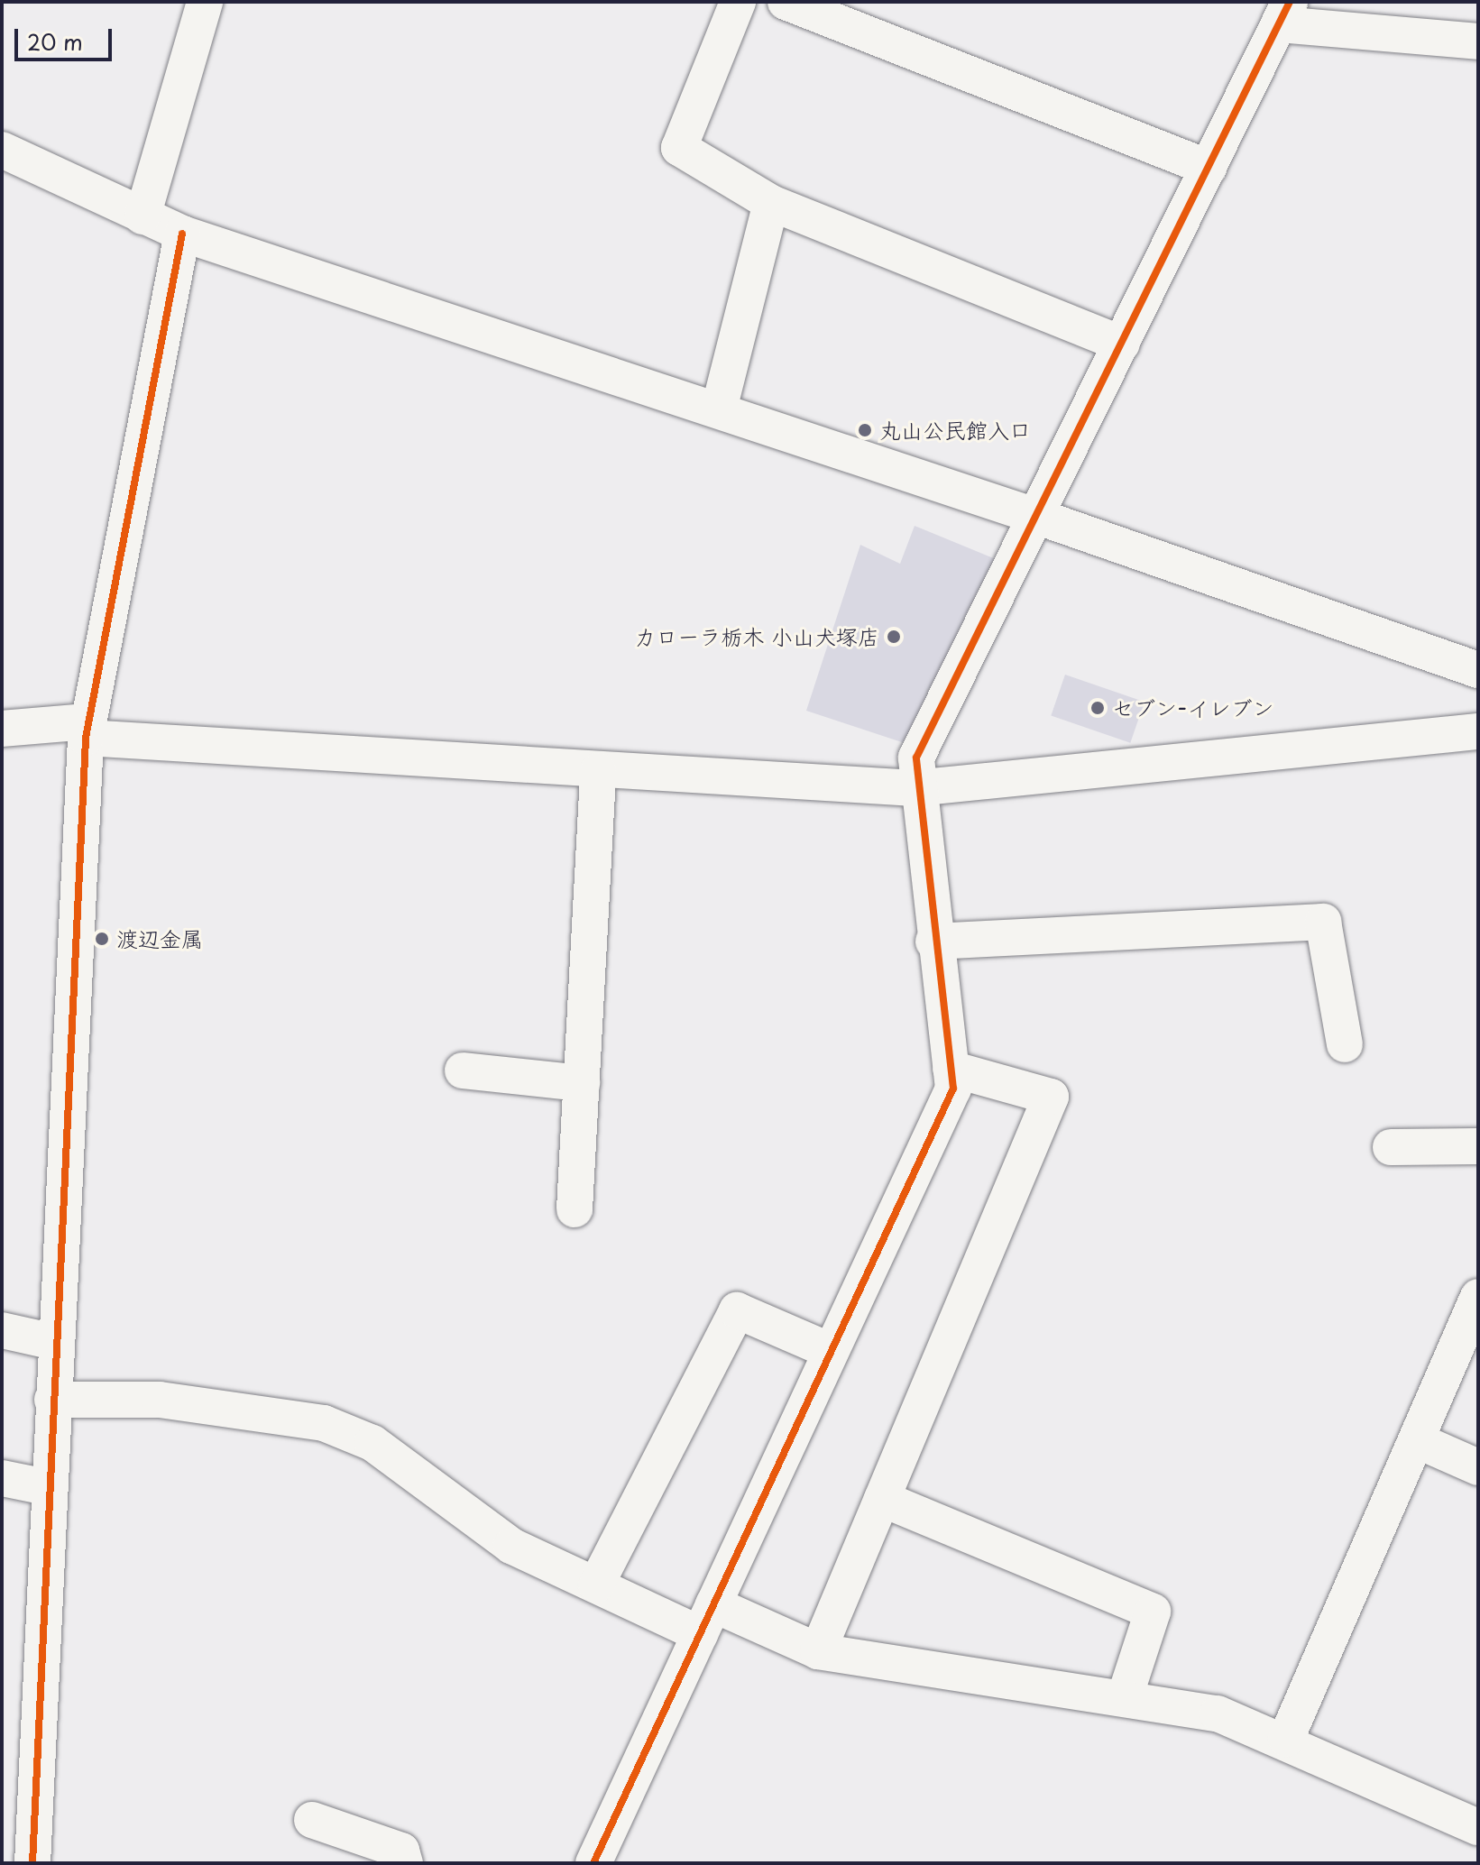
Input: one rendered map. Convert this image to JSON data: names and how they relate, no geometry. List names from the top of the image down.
{
  "places": [
    "丸山公民館入口",
    "カローラ栃木 小山犬塚店",
    "セブン-イレブン",
    "渡辺金属"
  ],
  "scale_bar": "20 m"
}
